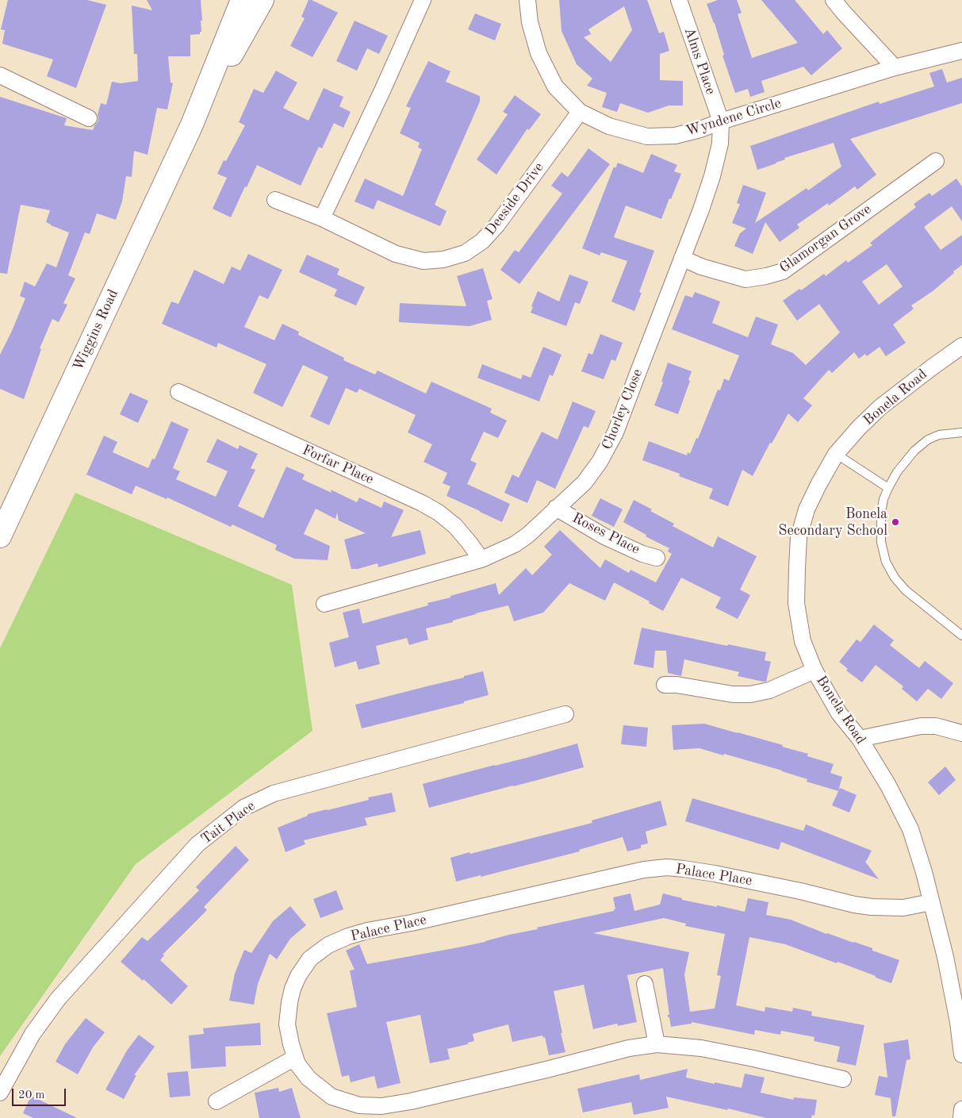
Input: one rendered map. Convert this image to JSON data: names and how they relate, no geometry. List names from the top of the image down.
{
  "streets": {
    "street": [
      "Alms Place",
      "Wyndene Circle",
      "Deeside Drive",
      "Glamorgan Grove",
      "Wiggins Road",
      "Bonela Road",
      "Chorley Close",
      "Forfar Place",
      "Roses Place",
      "Tait Place",
      "Palace Place"
    ]
  },
  "crossings": [
    ["Alms Place", "Wyndene Circle"],
    ["Alms Place", "Chorley Close"],
    ["Wyndene Circle", "Deeside Drive"],
    ["Wyndene Circle", "Chorley Close"],
    ["Glamorgan Grove", "Chorley Close"],
    ["Bonela Road", "Palace Place"],
    ["Chorley Close", "Forfar Place"],
    ["Chorley Close", "Roses Place"]
  ],
  "places": ["Bonela Secondary School"],
  "scale_bar": "20 m"
}
